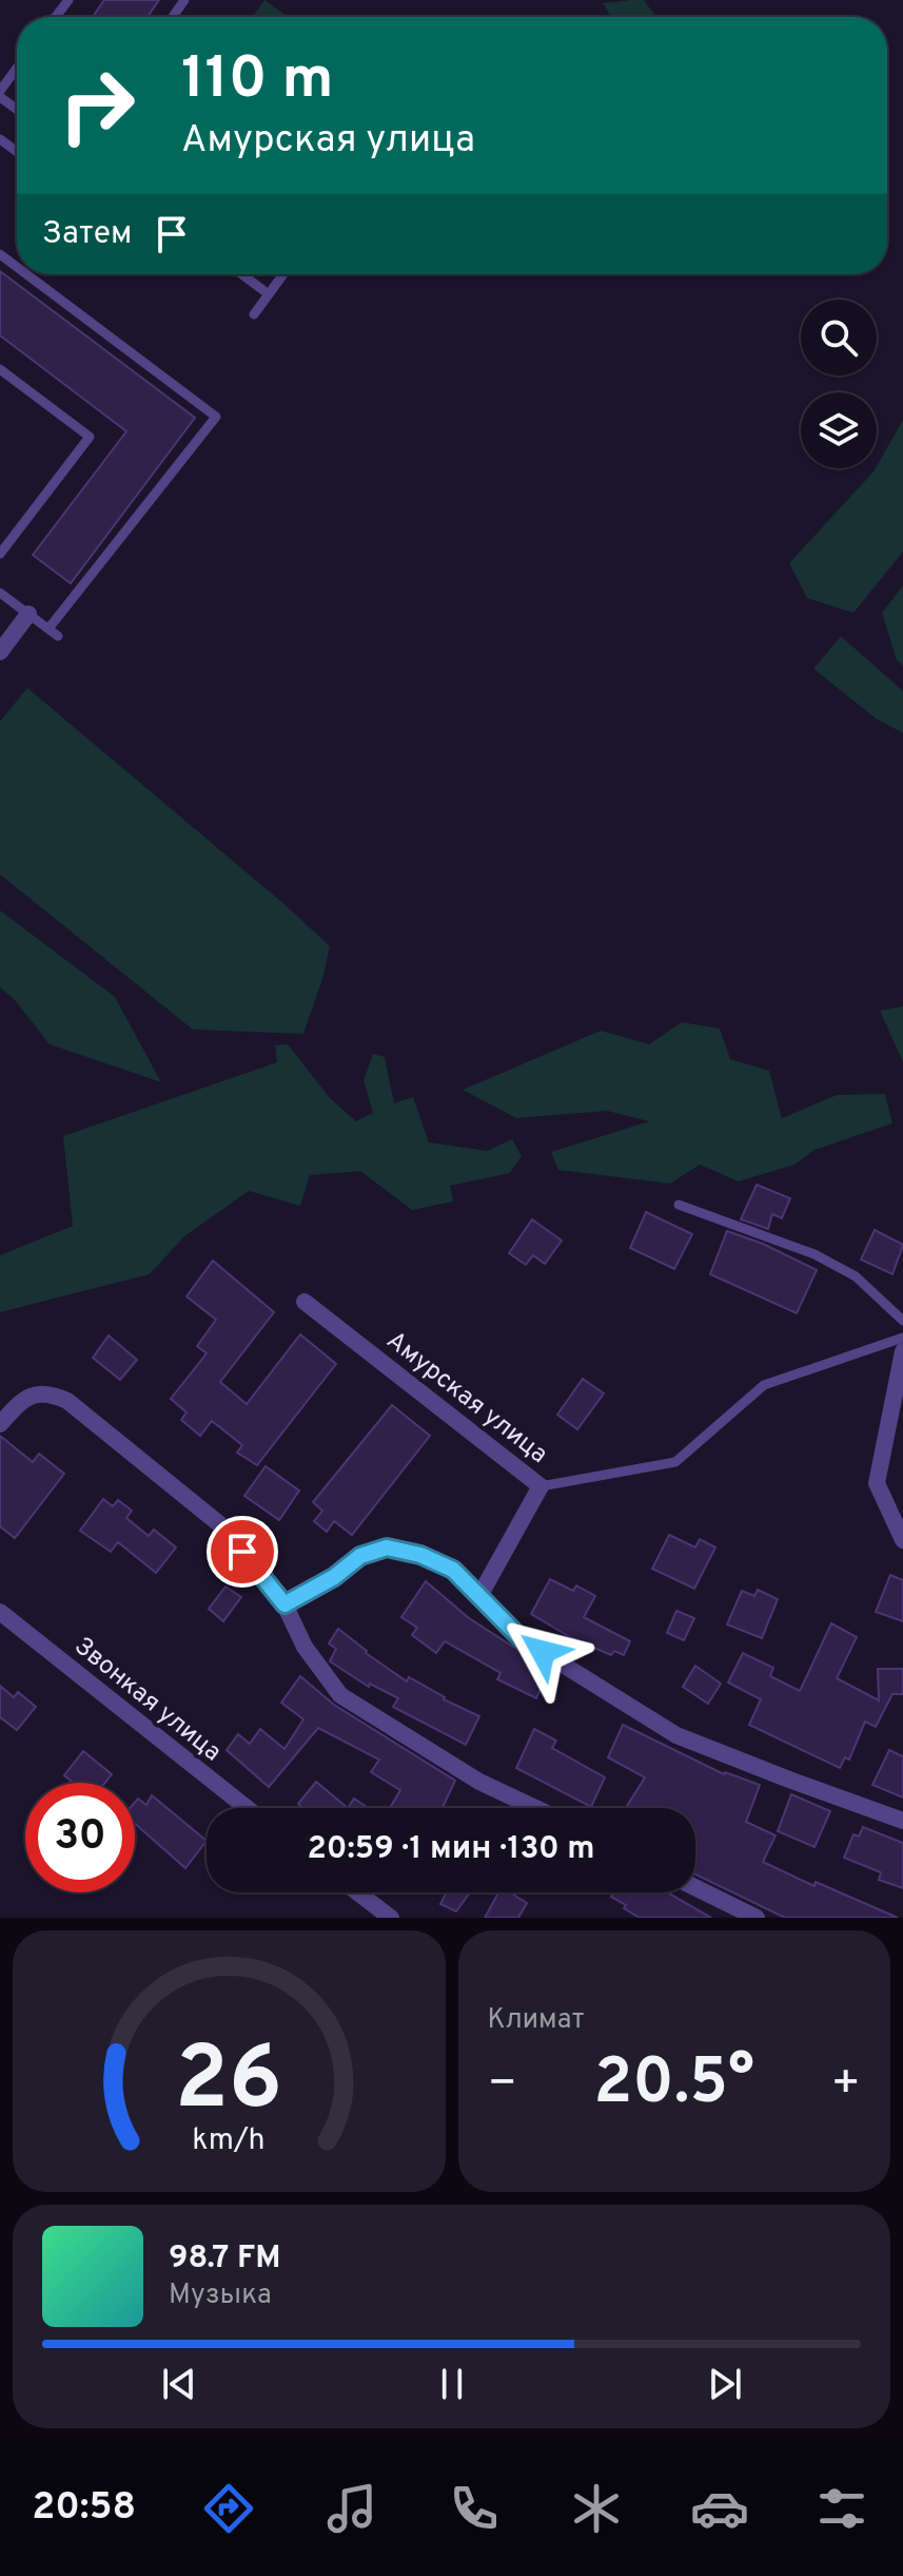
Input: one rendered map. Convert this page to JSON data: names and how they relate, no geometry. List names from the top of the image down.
{
  "streets": {
    "street": ["Амурская улица", "Звонкая улица"]
  },
  "page": {
    "turn": ["110 m", "Амурская улица"],
    "then": "Затем",
    "limit": "30",
    "trip": "20:59 · 1 мин · 130 m",
    "tile": "Климат",
    "heat": ["−", "20.5°", "+"],
    "song": ["98.7 FM", "Музыка"],
    "tabs": "20:58",
    "gauge": ["26", "km/h"]
  }
}
